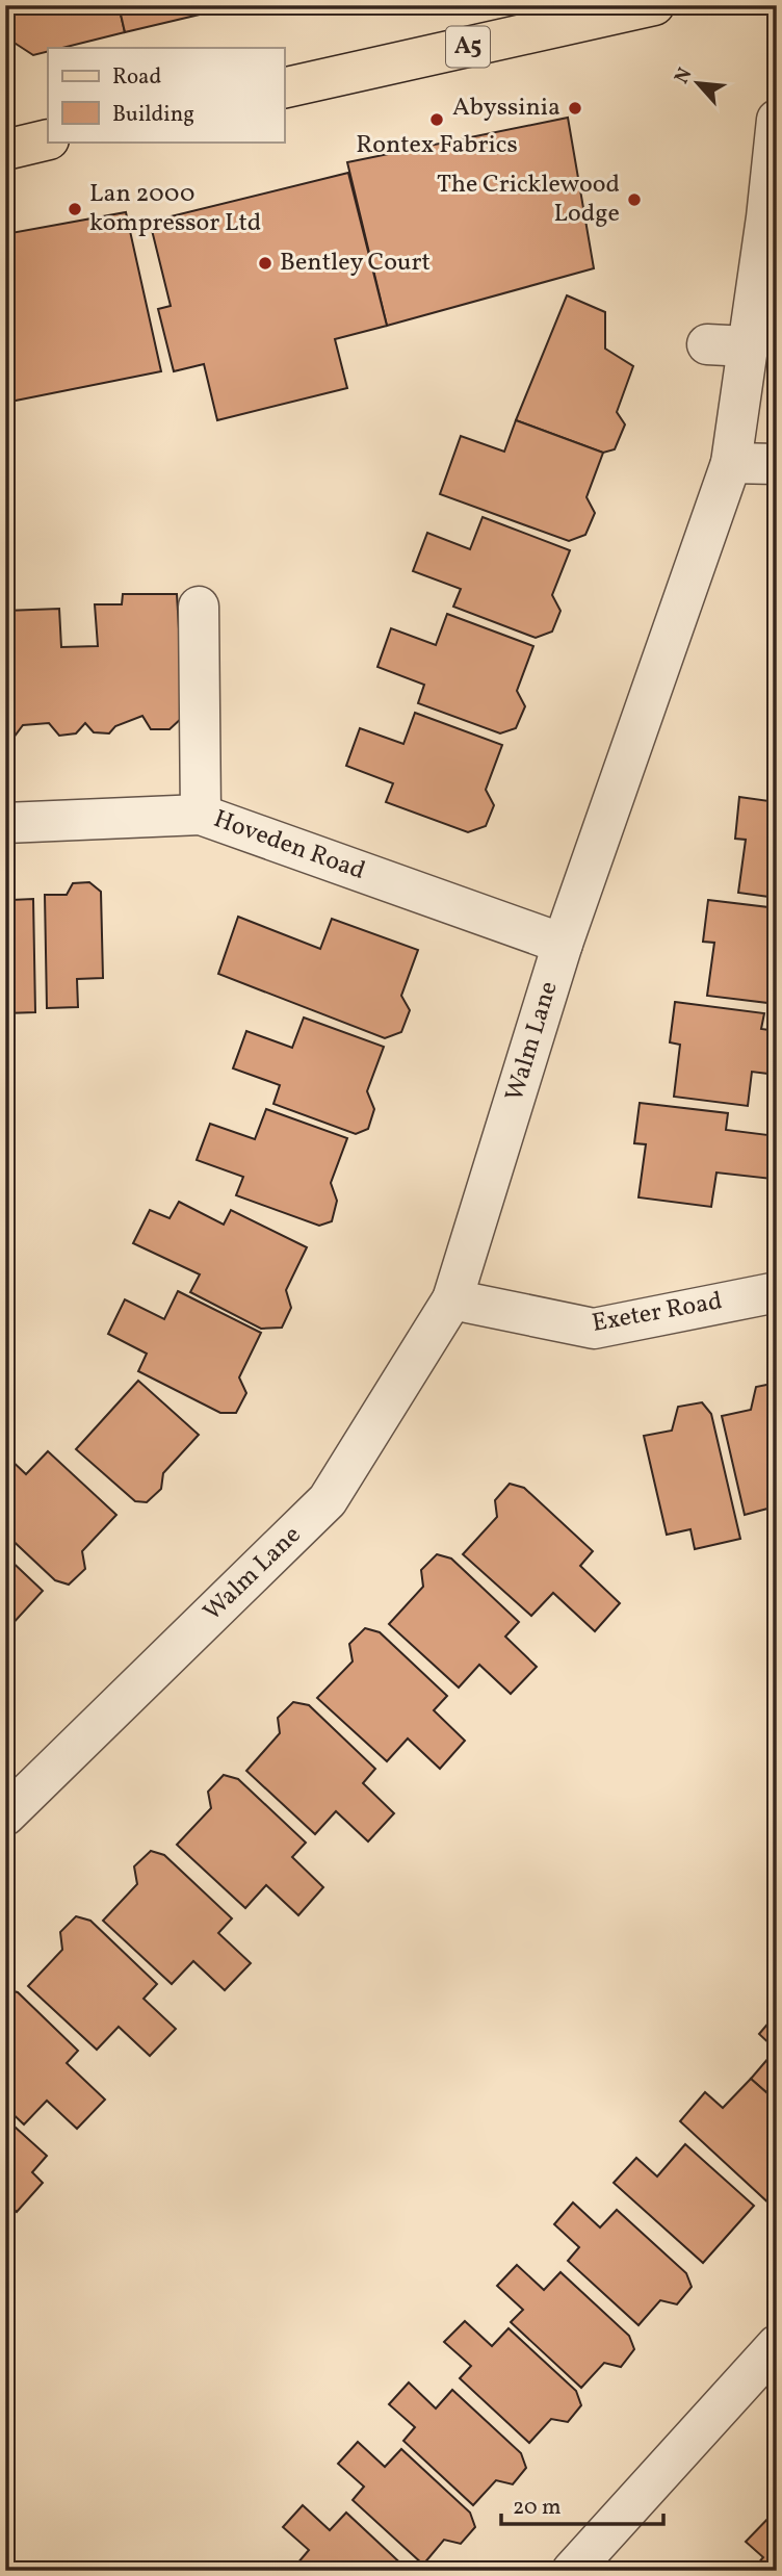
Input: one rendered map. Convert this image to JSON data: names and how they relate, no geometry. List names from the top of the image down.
{
  "streets": {
    "main road": ["A5"],
    "street": ["Hoveden Road", "Walm Lane", "Exeter Road"]
  },
  "crossings": [
    ["Hoveden Road", "Walm Lane"],
    ["Walm Lane", "Exeter Road"]
  ],
  "places": [
    "Abyssinia",
    "Rontex Fabrics",
    "The Cricklewood Lodge",
    "Lan 2000 kompressor Ltd",
    "Bentley Court"
  ],
  "legend": ["Road", "Building"],
  "scale_bar": "20 m",
  "north": "top left"
}
